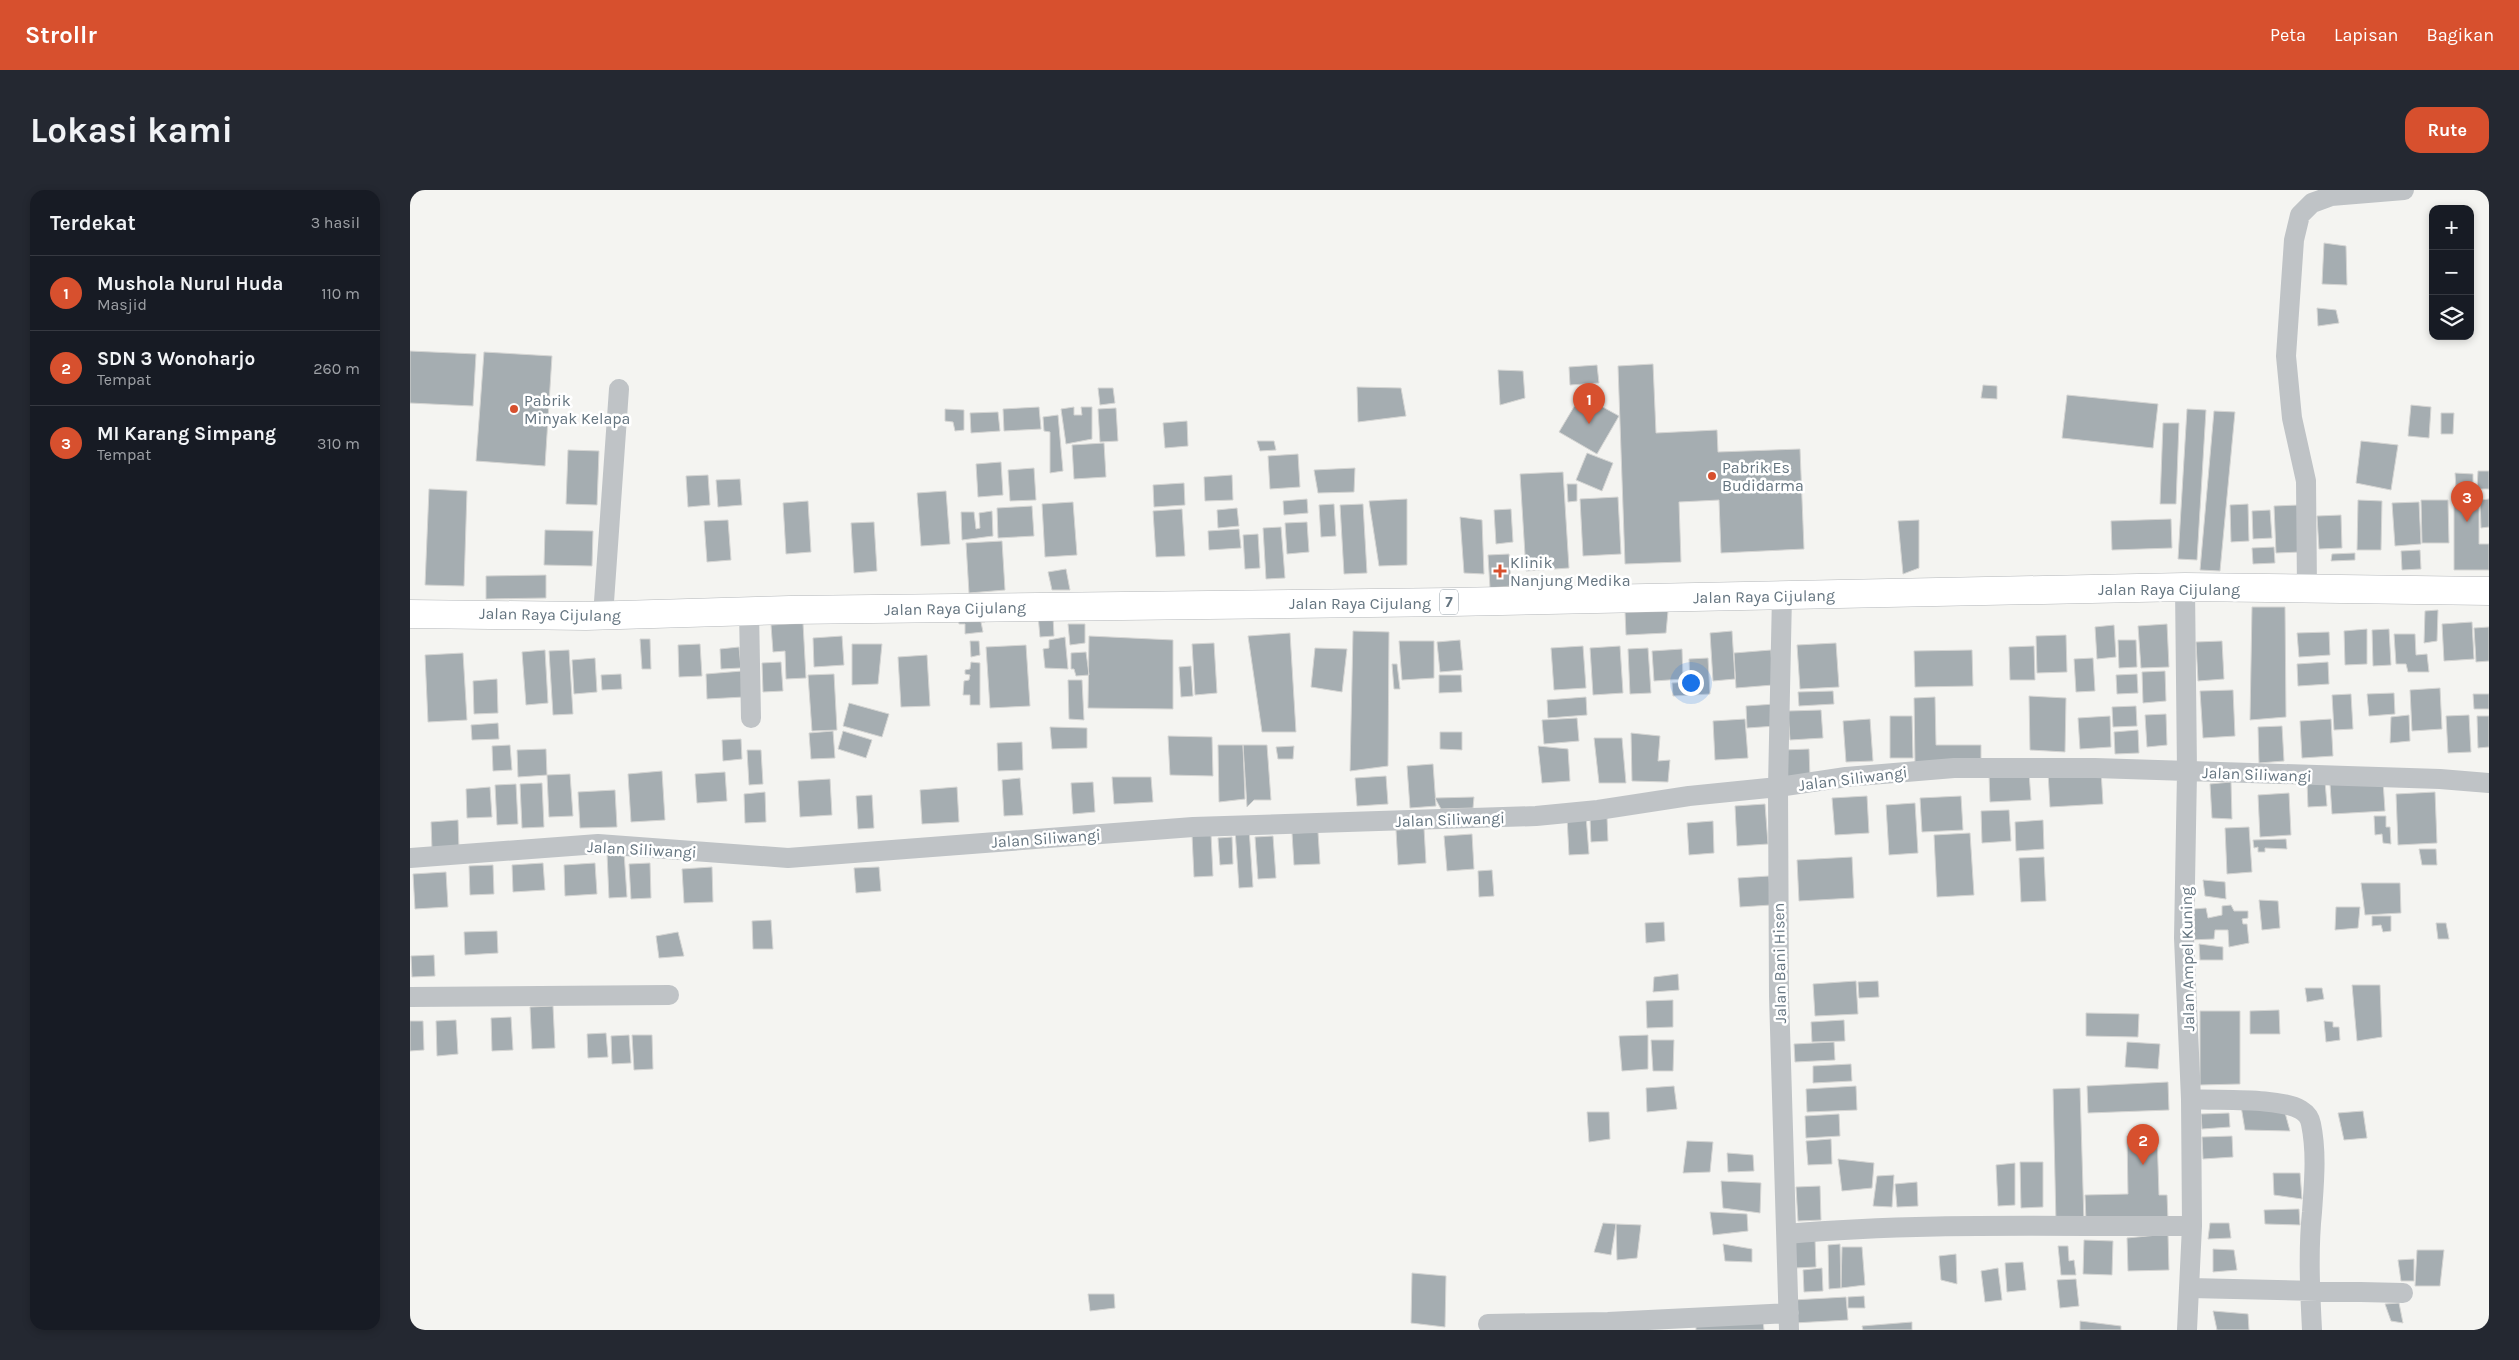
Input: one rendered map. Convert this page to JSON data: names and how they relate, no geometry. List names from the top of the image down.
{
  "streets": {
    "highway": ["Jalan Raya Cijulang", "7"],
    "street": ["Jalan Siliwangi", "Jalan Ampel Kuning", "Jalan Bani Hisen"]
  },
  "crossings": [
    ["Jalan Raya Cijulang", "Jalan Ampel Kuning"],
    ["Jalan Raya Cijulang", "Jalan Bani Hisen"],
    ["Jalan Siliwangi", "Jalan Ampel Kuning"],
    ["Jalan Siliwangi", "Jalan Bani Hisen"]
  ],
  "places": {
    "other": ["Pabrik Minyak Kelapa", "Pabrik Es Budidarma"],
    "health": ["Klinik Nanjung Medika"]
  },
  "page": {
    "header": "Strollr",
    "nav": ["Peta", "Lapisan", "Bagikan"],
    "buttons": "Rute",
    "title": "Lokasi kami",
    "heading": ["Terdekat", "3 hasil"],
    "map_buttons": ["+", "−"],
    "list": [
      {
        "mark": "1",
        "name": "Mushola Nurul Huda",
        "note": "Masjid",
        "value": "110 m"
      },
      {
        "mark": "2",
        "name": "SDN 3 Wonoharjo",
        "note": "Tempat",
        "value": "260 m"
      },
      {
        "mark": "3",
        "name": "MI Karang Simpang",
        "note": "Tempat",
        "value": "310 m"
      }
    ],
    "pins": ["1", "3", "2"]
  }
}
